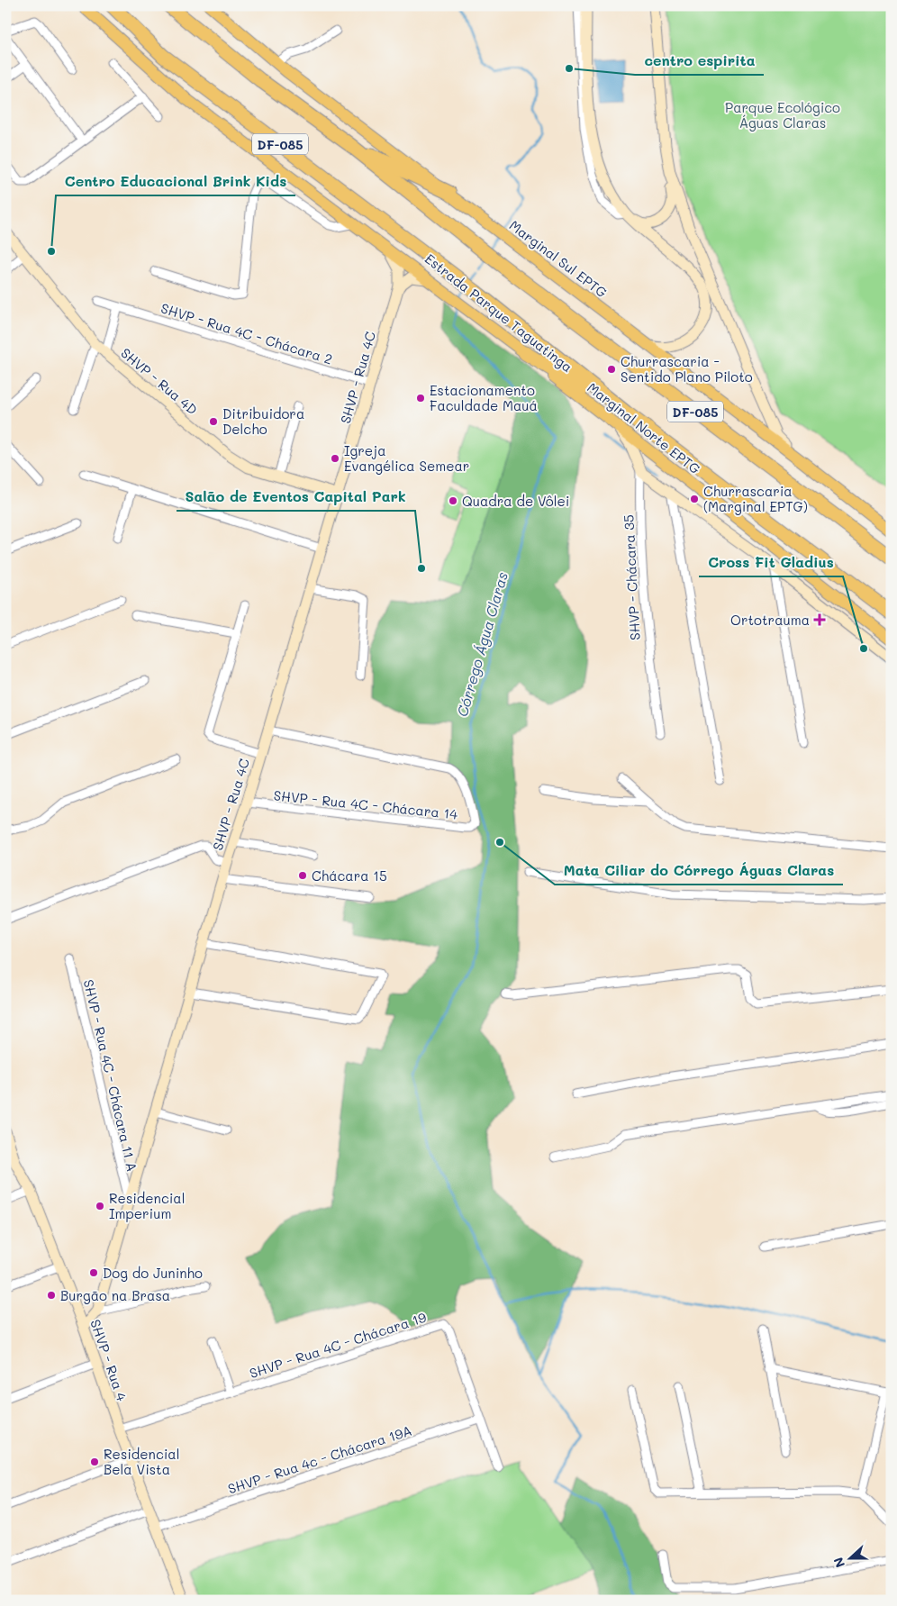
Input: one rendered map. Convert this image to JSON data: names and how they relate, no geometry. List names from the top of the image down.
{
  "streets": {
    "highway": ["DF-085", "Estrada Parque Taguatinga"],
    "main road": ["Marginal Sul EPTG", "Marginal Norte EPTG"],
    "street": [
      "SHVP - Rua 4C - Chácara 2",
      "SHVP - Rua 4C",
      "SHVP - Rua 4D",
      "SHVP - Chácara 35",
      "SHVP - Rua 4C - Chácara 14",
      "SHVP - Rua 4C - Chácara 11 A",
      "SHVP - Rua 4C - Chácara 19",
      "SHVP - Rua 4",
      "SHVP - Rua 4c - Chácara 19A"
    ]
  },
  "crossings": [
    ["SHVP - Rua 4C - Chácara 2", "SHVP - Rua 4C"],
    ["SHVP - Rua 4C", "SHVP - Rua 4D"],
    ["SHVP - Rua 4C", "Marginal Norte EPTG"],
    ["SHVP - Rua 4C", "SHVP - Rua 4C - Chácara 14"],
    ["SHVP - Rua 4C", "SHVP - Rua 4C - Chácara 11 A"],
    ["SHVP - Rua 4C", "SHVP - Rua 4"],
    ["Marginal Norte EPTG", "SHVP - Chácara 35"],
    ["SHVP - Rua 4C - Chácara 19", "SHVP - Rua 4"],
    ["SHVP - Rua 4C - Chácara 19", "SHVP - Rua 4c - Chácara 19A"],
    ["SHVP - Rua 4", "SHVP - Rua 4c - Chácara 19A"]
  ],
  "water": ["Córrego Água Claras"],
  "parks": ["Parque Ecológico Águas Claras"],
  "places": {
    "other": [
      "centro espirita",
      "Centro Educacional Brink Kids",
      "Churrascaria - Sentido Plano Piloto",
      "Estacionamento Faculdade Mauá",
      "Ditribuidora Delcho",
      "Igreja Evangélica Semear",
      "Churrascaria (Marginal EPTG)",
      "Quadra de Vôlei",
      "Salão de Eventos Capital Park",
      "Cross Fit Gladius",
      "Mata Ciliar do Córrego Águas Claras",
      "Chácara 15",
      "Residencial Imperium",
      "Dog do Juninho",
      "Burgão na Brasa",
      "Residencial Bela Vista"
    ],
    "health": ["Ortotrauma"]
  },
  "north": "left"
}
